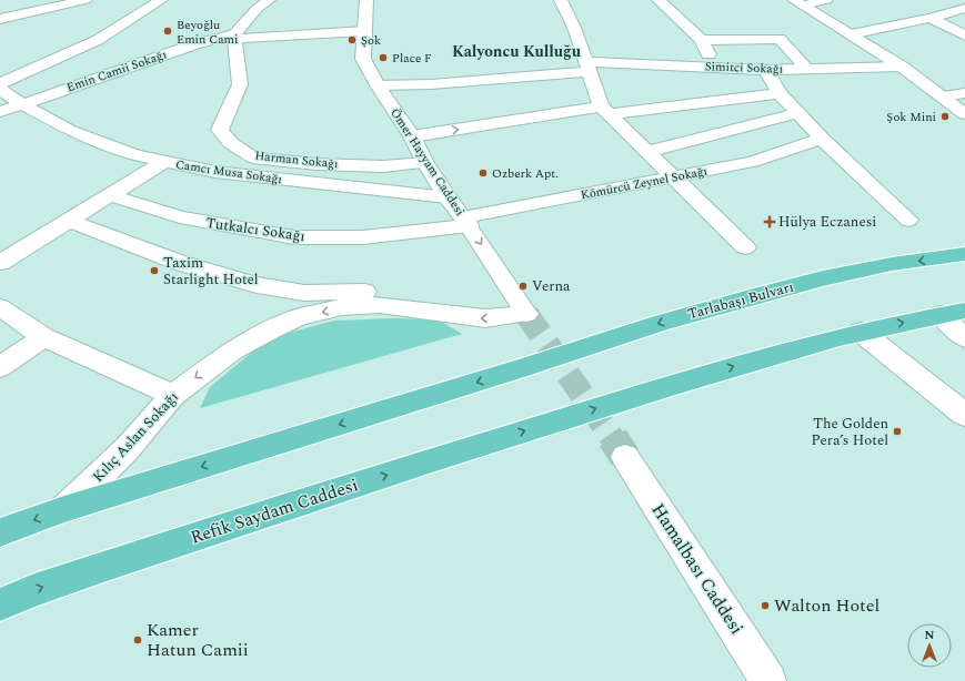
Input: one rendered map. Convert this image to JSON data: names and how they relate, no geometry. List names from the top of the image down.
{
  "streets": {
    "main road": ["Tarlabaşı Bulvarı", "Refik Saydam Caddesi"],
    "street": [
      "Simitci Sokağı",
      "Emin Camii Sokağı",
      "Harman Sokağı",
      "Ömer Hayyam Caddesi",
      "Camcı Musa Sokağı",
      "Kömürcü Zeynel Sokağı",
      "Tutkalcı Sokağı",
      "Kılıç Aslan Sokağı",
      "Hamalbası Caddesi"
    ]
  },
  "crossings": [
    ["Simitci Sokağı", "Ömer Hayyam Caddesi"],
    ["Emin Camii Sokağı", "Harman Sokağı"],
    ["Emin Camii Sokağı", "Ömer Hayyam Caddesi"],
    ["Emin Camii Sokağı", "Camcı Musa Sokağı"],
    ["Harman Sokağı", "Ömer Hayyam Caddesi"],
    ["Ömer Hayyam Caddesi", "Camcı Musa Sokağı"],
    ["Ömer Hayyam Caddesi", "Kömürcü Zeynel Sokağı"],
    ["Ömer Hayyam Caddesi", "Tutkalcı Sokağı"],
    ["Ömer Hayyam Caddesi", "Kılıç Aslan Sokağı"],
    ["Kömürcü Zeynel Sokağı", "Tutkalcı Sokağı"],
    ["Tarlabaşı Bulvarı", "Kılıç Aslan Sokağı"]
  ],
  "one_way": ["Tarlabaşı Bulvarı", "Refik Saydam Caddesi"],
  "districts": ["Kalyoncu Kulluğu"],
  "places": {
    "other": [
      "Beyoğlu Emin Cami",
      "Şok",
      "Place F",
      "Şok Mini",
      "Ozberk Apt.",
      "Taxim Starlight Hotel",
      "Verna",
      "The Golden Pera’s Hotel",
      "Walton Hotel",
      "Kamer Hatun Camii"
    ],
    "health": ["Hülya Eczanesi"]
  },
  "north": "top"
}
